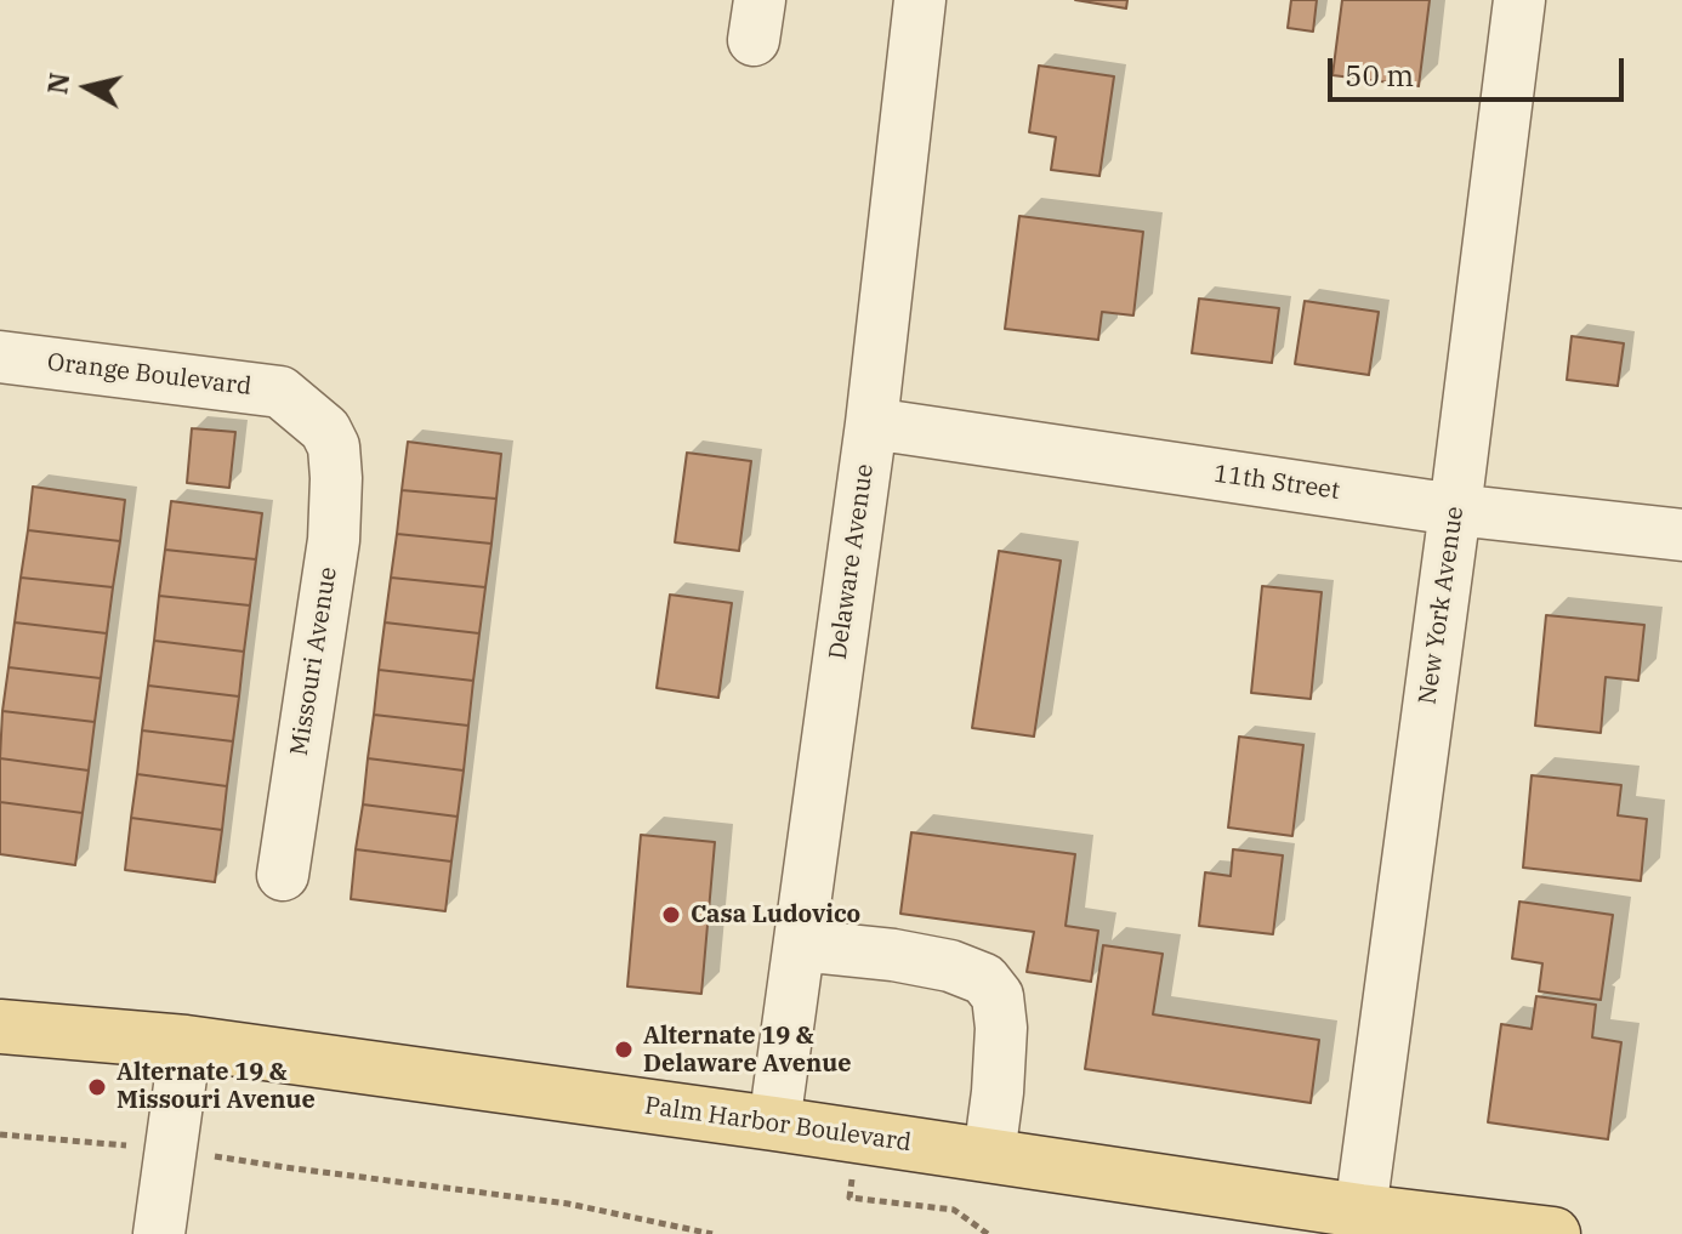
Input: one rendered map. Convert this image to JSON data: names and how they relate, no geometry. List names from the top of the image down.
{
  "streets": {
    "main road": ["Palm Harbor Boulevard"],
    "street": [
      "Orange Boulevard",
      "11th Street",
      "Delaware Avenue",
      "New York Avenue",
      "Missouri Avenue"
    ]
  },
  "crossings": [
    ["Orange Boulevard", "Missouri Avenue"],
    ["11th Street", "Delaware Avenue"],
    ["11th Street", "New York Avenue"],
    ["Delaware Avenue", "Palm Harbor Boulevard"],
    ["New York Avenue", "Palm Harbor Boulevard"]
  ],
  "places": ["Casa Ludovico", "Alternate 19 & Delaware Avenue", "Alternate 19 & Missouri Avenue"],
  "scale_bar": "50 m",
  "north": "left"
}
